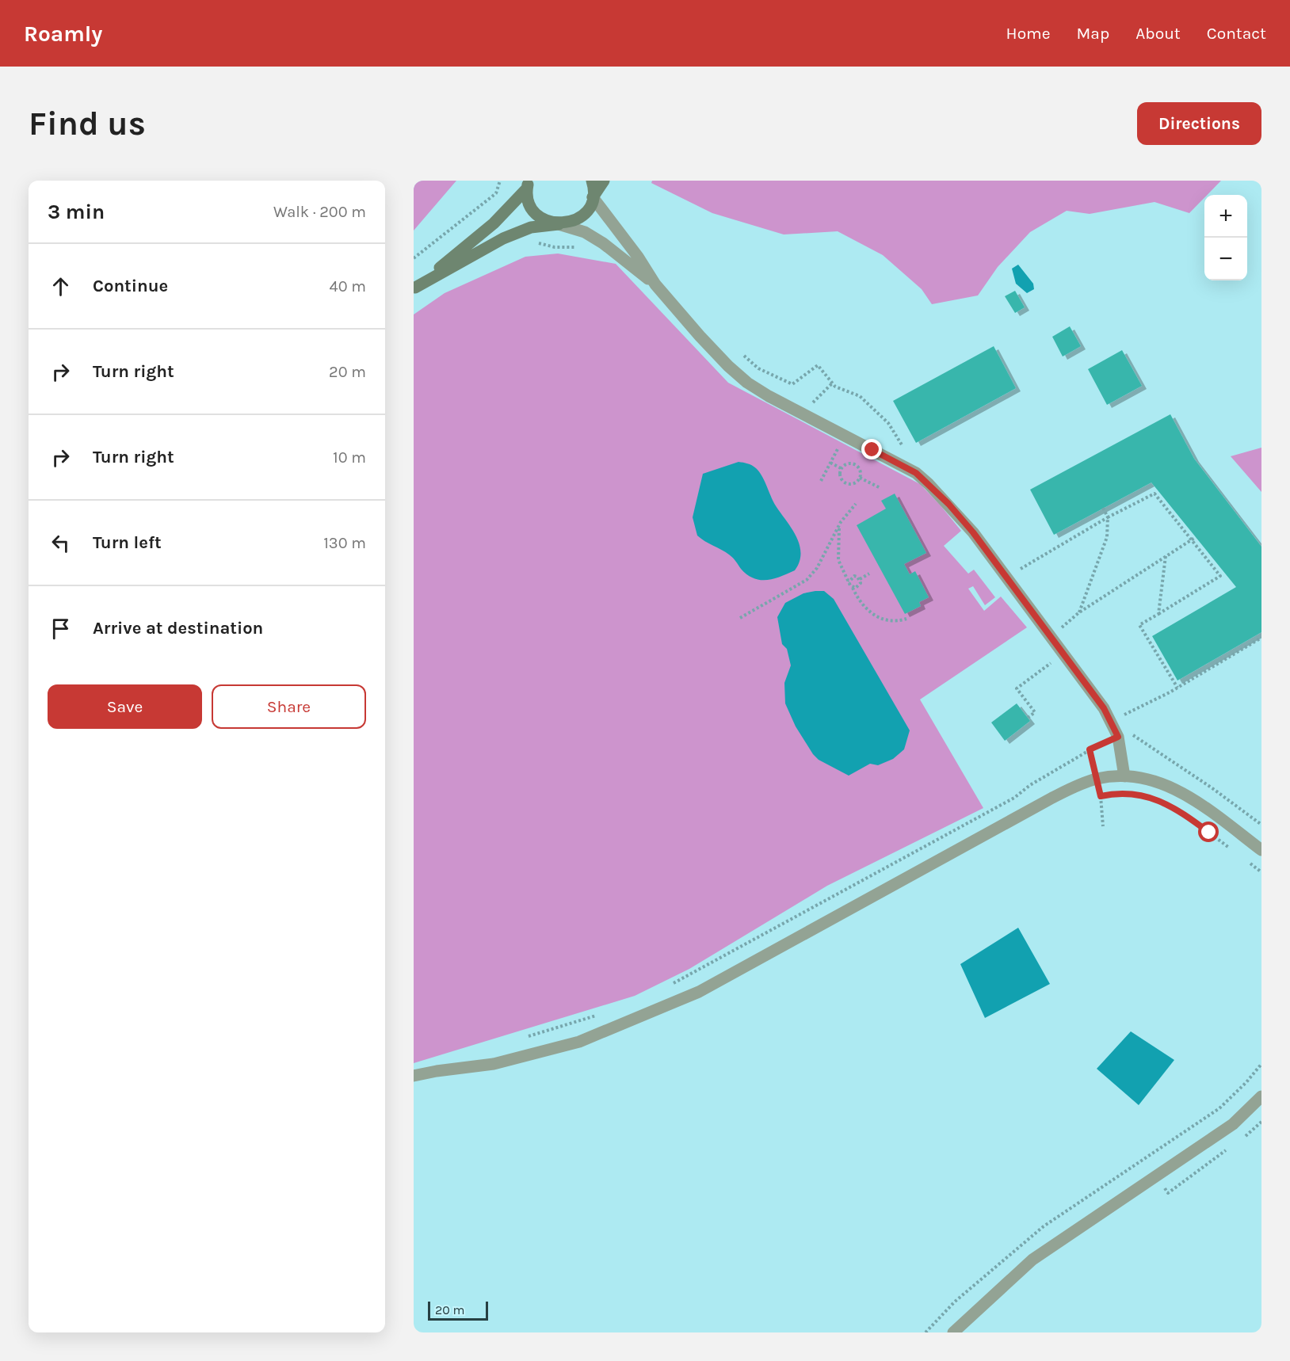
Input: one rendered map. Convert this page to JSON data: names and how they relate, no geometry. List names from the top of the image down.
{
  "scale_bar": "20 m",
  "page": {
    "header": "Roamly",
    "nav": [
      "Home",
      "Map",
      "About",
      "Contact"
    ],
    "buttons": [
      "Directions",
      ["Save", "Share"]
    ],
    "title": "Find us",
    "heading": ["3 min", "Walk · 200 m"],
    "map_buttons": ["+", "−"],
    "list": [
      ["Continue", "40 m"],
      ["Turn right", "20 m"],
      ["Turn right", "10 m"],
      ["Turn left", "130 m"],
      "Arrive at destination"
    ],
    "scale": "20 m"
  }
}
